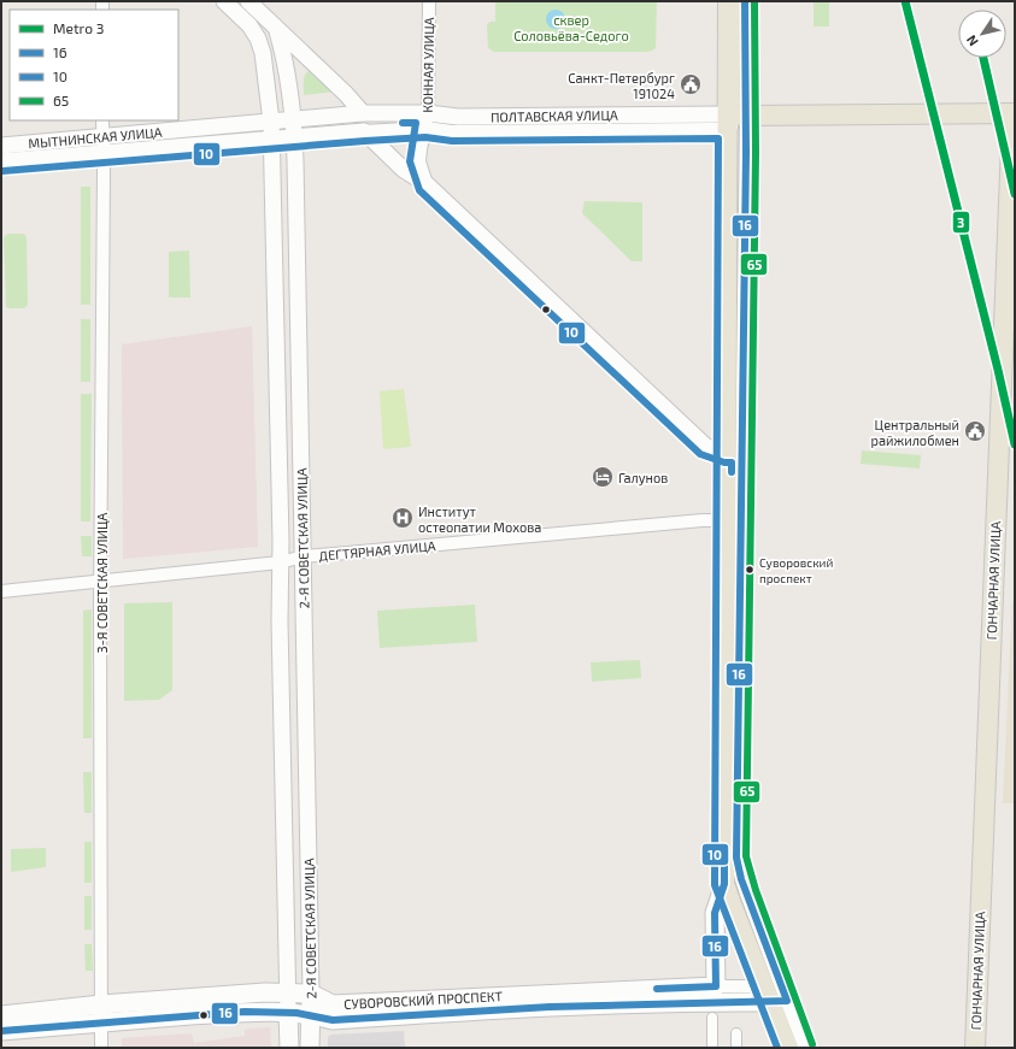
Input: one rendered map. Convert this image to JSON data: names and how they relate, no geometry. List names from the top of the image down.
{
  "streets": {
    "main road": [
      "ПОЛТАВСКАЯ УЛИЦА",
      "2-Я СОВЕТСКАЯ УЛИЦА",
      "ГОНЧАРНАЯ УЛИЦА",
      "СУВОРОВСКИЙ ПРОСПЕКТ"
    ],
    "street": [
      "КОННАЯ УЛИЦА",
      "МЫТНИНСКАЯ УЛИЦА",
      "ДЕГТЯРНАЯ УЛИЦА",
      "3-Я СОВЕТСКАЯ УЛИЦА"
    ]
  },
  "crossings": [
    ["КОННАЯ УЛИЦА", "ПОЛТАВСКАЯ УЛИЦА"],
    ["ПОЛТАВСКАЯ УЛИЦА", "МЫТНИНСКАЯ УЛИЦА"],
    ["ПОЛТАВСКАЯ УЛИЦА", "ГОНЧАРНАЯ УЛИЦА"],
    ["МЫТНИНСКАЯ УЛИЦА", "2-Я СОВЕТСКАЯ УЛИЦА"],
    ["МЫТНИНСКАЯ УЛИЦА", "3-Я СОВЕТСКАЯ УЛИЦА"],
    ["2-Я СОВЕТСКАЯ УЛИЦА", "ДЕГТЯРНАЯ УЛИЦА"],
    ["2-Я СОВЕТСКАЯ УЛИЦА", "СУВОРОВСКИЙ ПРОСПЕКТ"],
    ["ДЕГТЯРНАЯ УЛИЦА", "3-Я СОВЕТСКАЯ УЛИЦА"],
    ["3-Я СОВЕТСКАЯ УЛИЦА", "СУВОРОВСКИЙ ПРОСПЕКТ"]
  ],
  "parks": ["сквер Соловьёва-Седого"],
  "places": {
    "public building": ["Санкт-Петербург 191024", "Центральный райжилобмен"],
    "hotel": ["Галунов"],
    "hospital": ["Институт остеопатии Мохова"],
    "other": ["Суворовский проспект"]
  },
  "lines": [
    "metro line 3",
    "transit line 16",
    "transit line 65",
    "transit line 10"
  ],
  "legend": [
    "Metro 3",
    "16",
    "10",
    "65"
  ],
  "north": "bottom left"
}
